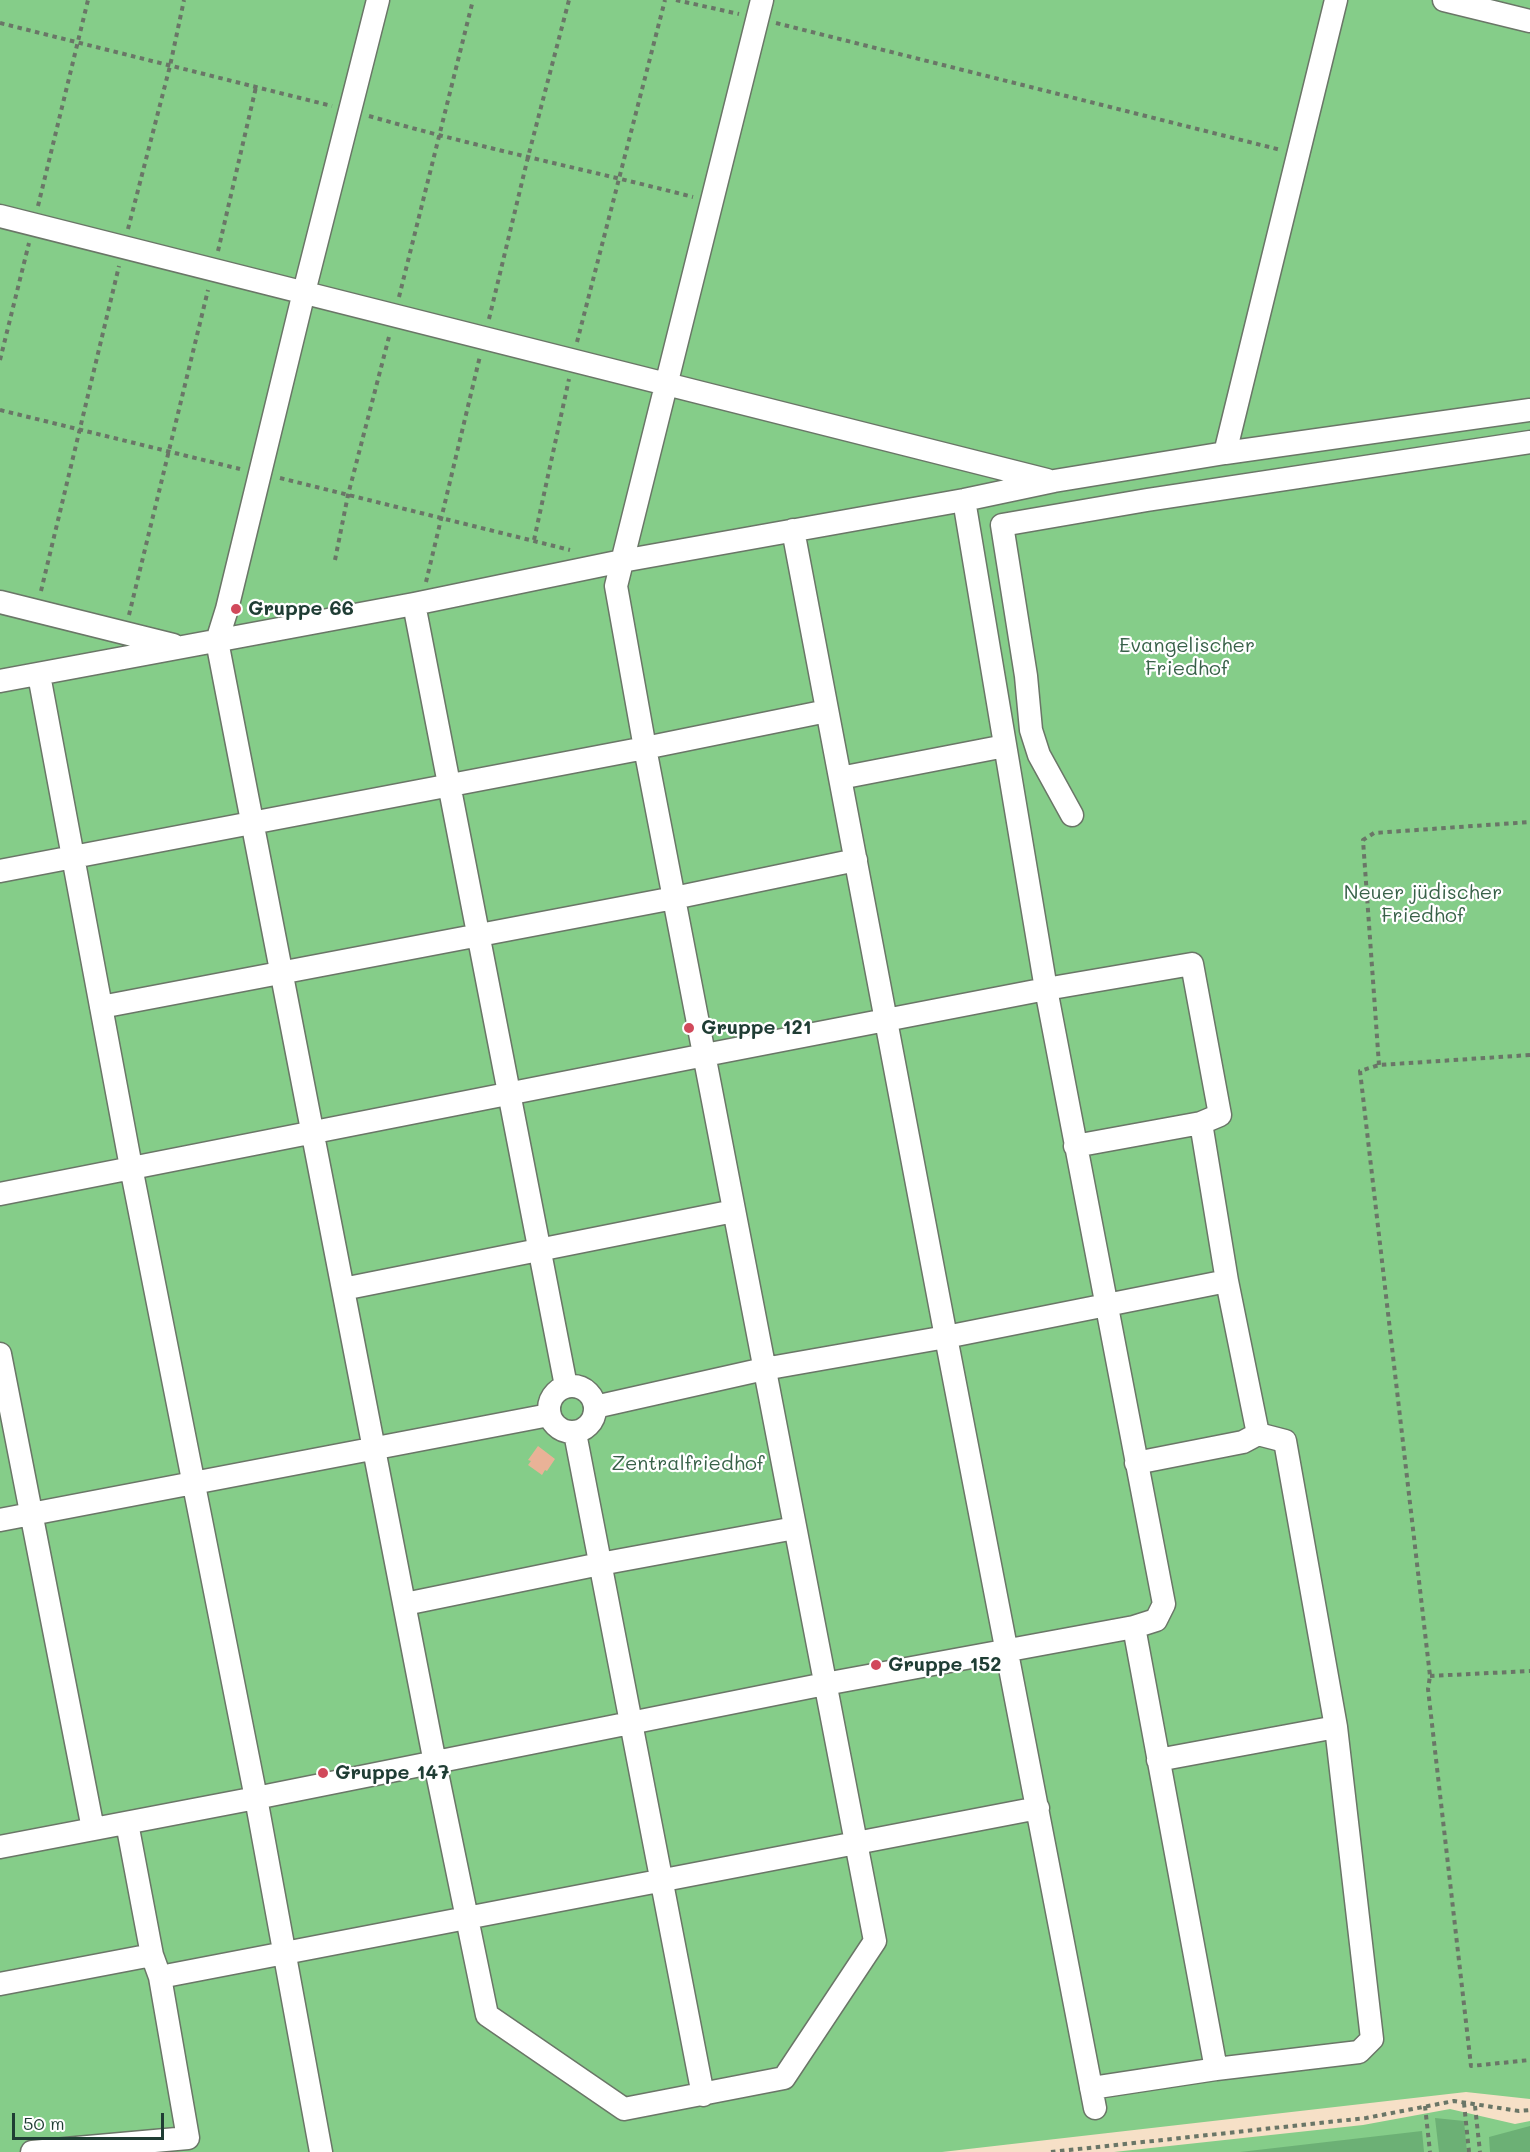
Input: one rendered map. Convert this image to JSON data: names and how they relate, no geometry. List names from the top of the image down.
{
  "parks": ["Evangelischer Friedhof", "Neuer jüdischer Friedhof", "Zentralfriedhof"],
  "places": [
    "Gruppe 66",
    "Gruppe 121",
    "Gruppe 152",
    "Gruppe 147"
  ],
  "scale_bar": "50 m"
}
